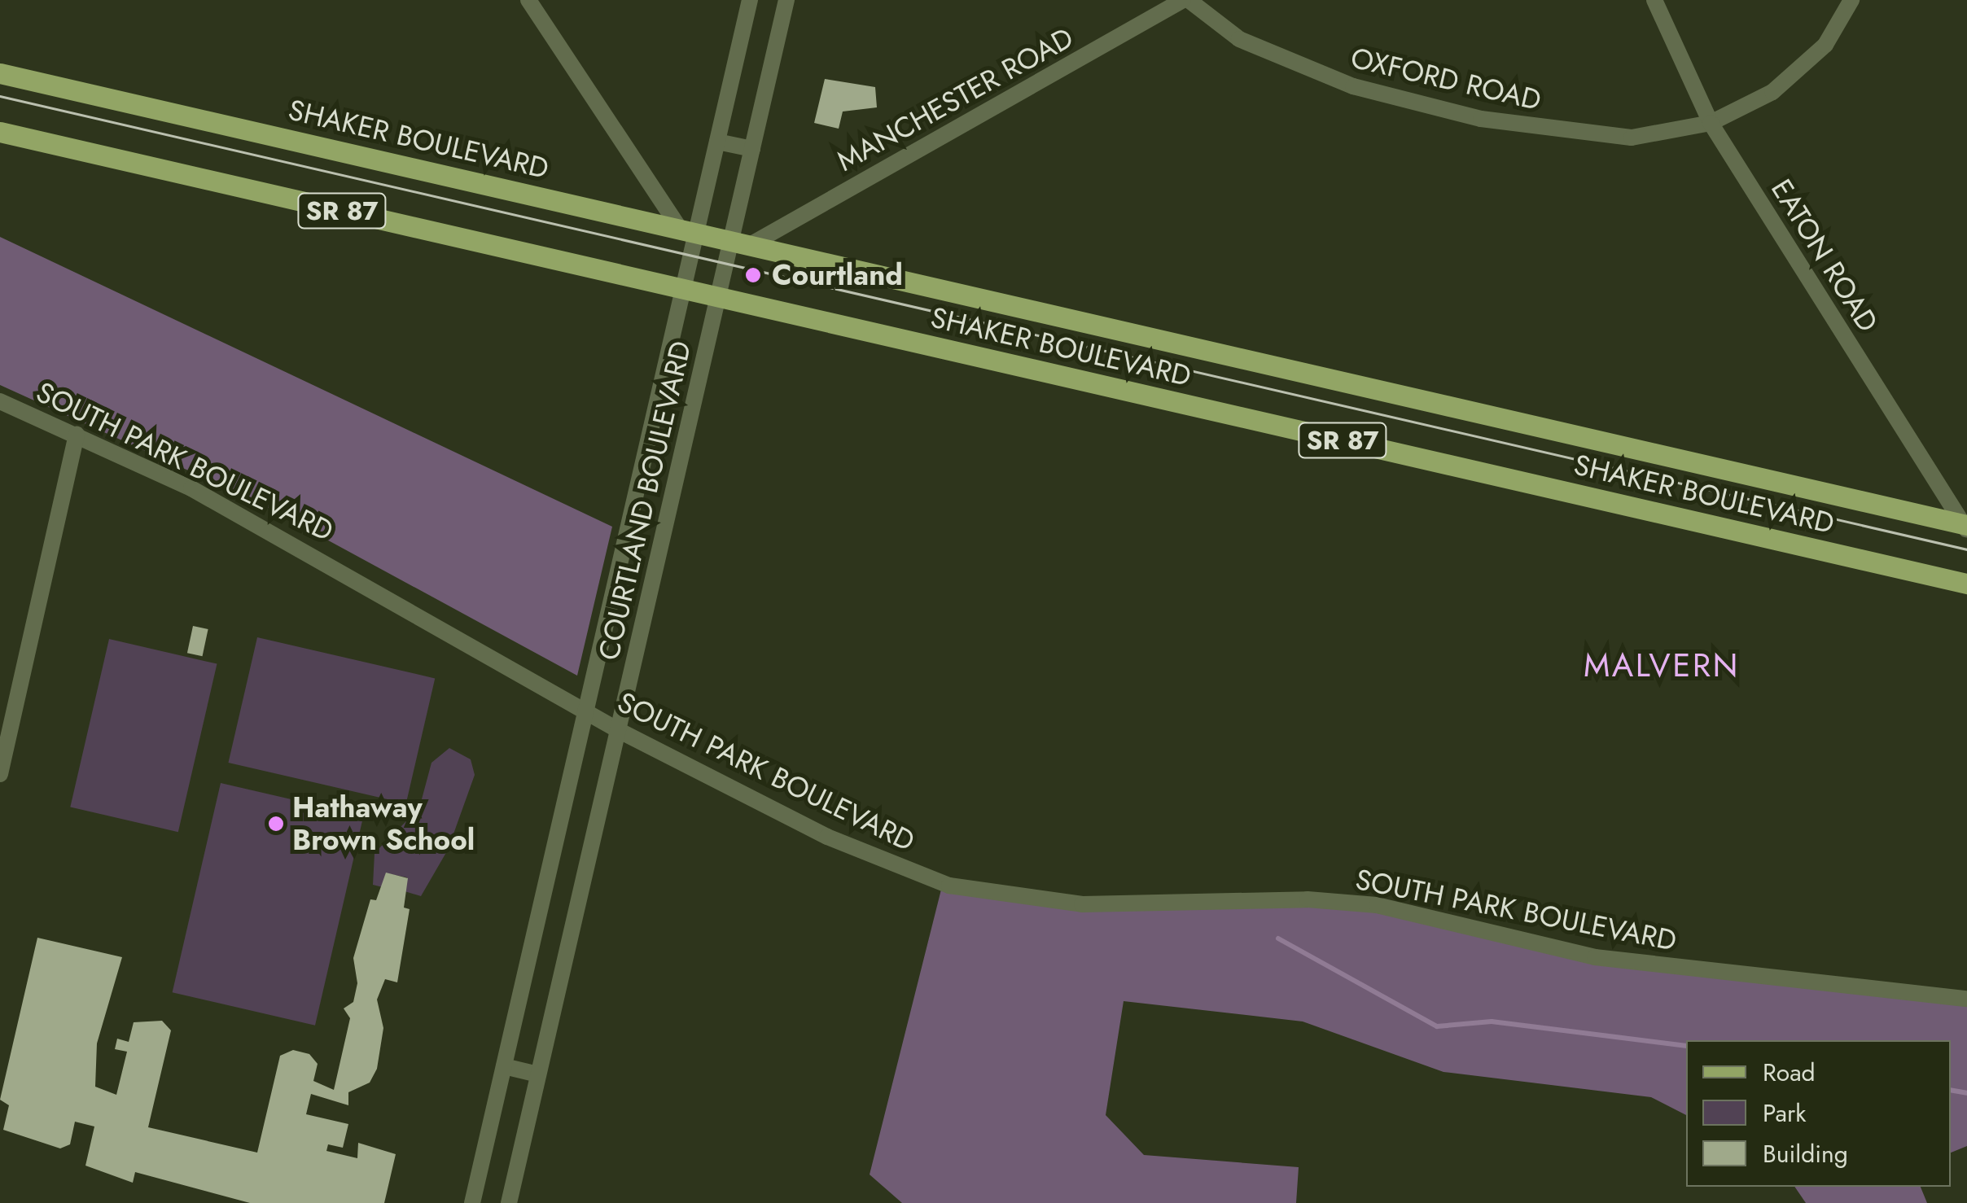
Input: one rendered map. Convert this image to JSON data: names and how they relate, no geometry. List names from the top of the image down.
{
  "streets": {
    "main road": ["SHAKER BOULEVARD", "SR 87"],
    "street": [
      "OXFORD ROAD",
      "MANCHESTER ROAD",
      "EATON ROAD",
      "SOUTH PARK BOULEVARD",
      "COURTLAND BOULEVARD"
    ]
  },
  "crossings": [
    ["OXFORD ROAD", "MANCHESTER ROAD"],
    ["OXFORD ROAD", "EATON ROAD"],
    ["MANCHESTER ROAD", "SHAKER BOULEVARD"],
    ["MANCHESTER ROAD", "COURTLAND BOULEVARD"],
    ["SHAKER BOULEVARD", "EATON ROAD"],
    ["SHAKER BOULEVARD", "COURTLAND BOULEVARD"],
    ["SOUTH PARK BOULEVARD", "COURTLAND BOULEVARD"]
  ],
  "districts": ["MALVERN"],
  "places": ["Courtland", "Hathaway Brown School"],
  "legend": ["Road", "Park", "Building"]
}
